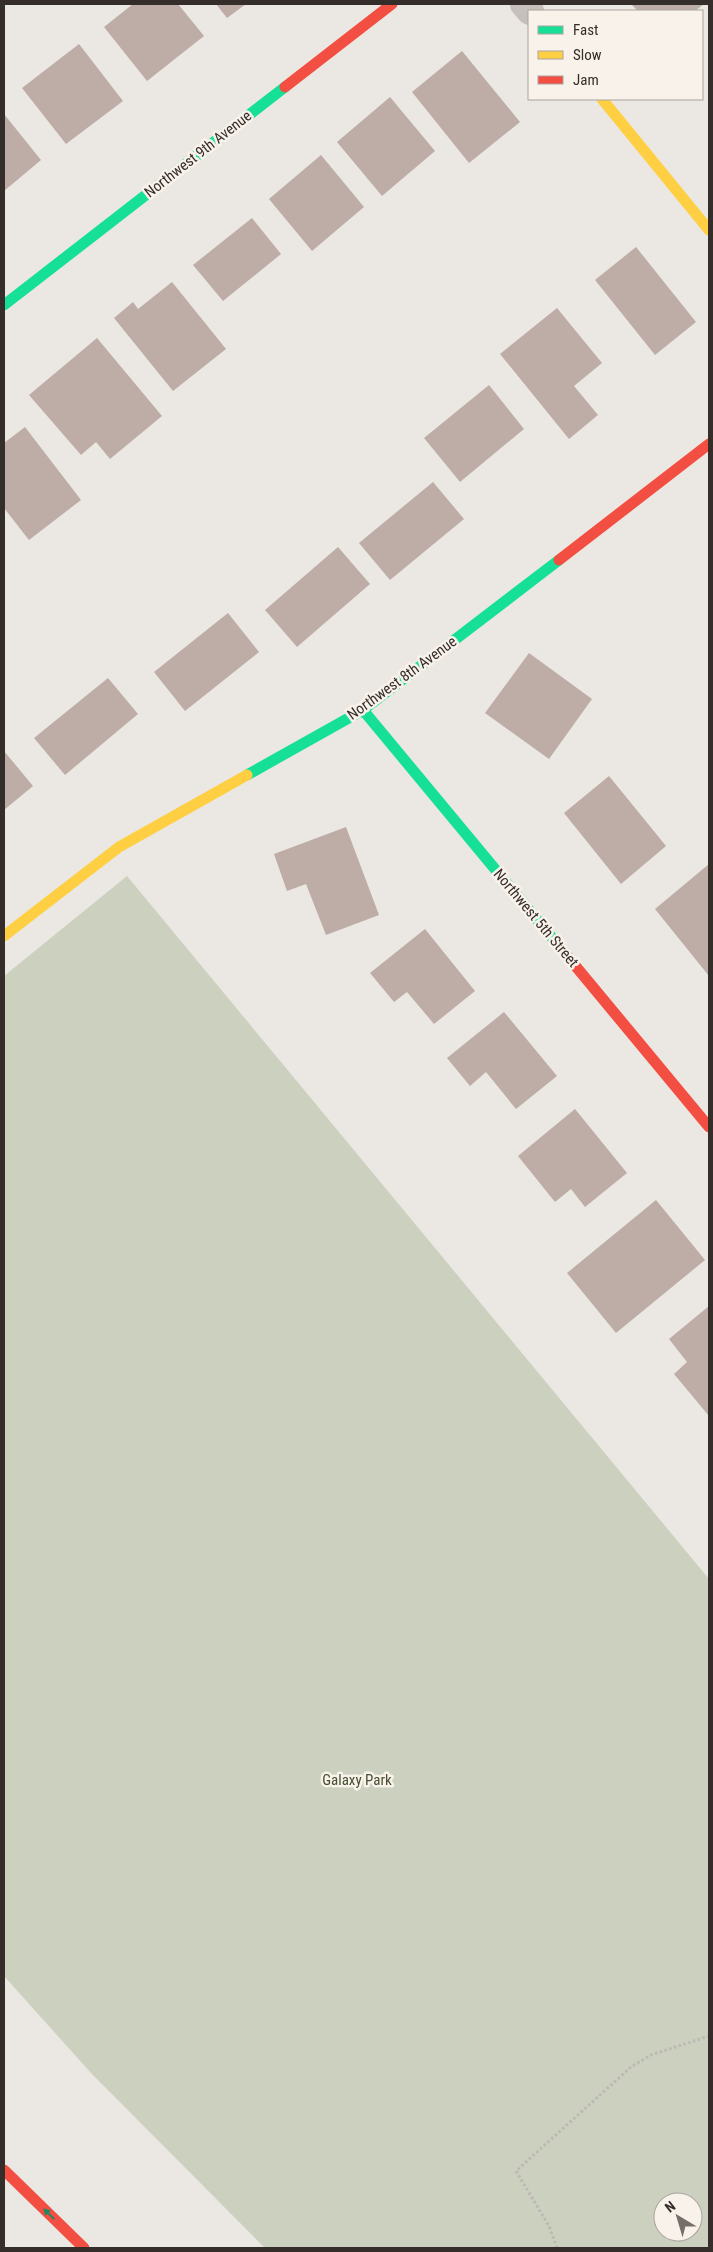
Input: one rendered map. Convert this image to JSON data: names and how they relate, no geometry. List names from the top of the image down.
{
  "streets": {
    "main road": ["Northwest 9th Avenue", "Northwest 8th Avenue", "Northwest 5th Street"]
  },
  "crossings": [
    ["Northwest 8th Avenue", "Northwest 5th Street"]
  ],
  "parks": ["Galaxy Park"],
  "legend": ["Fast", "Slow", "Jam"],
  "north": "top left"
}
